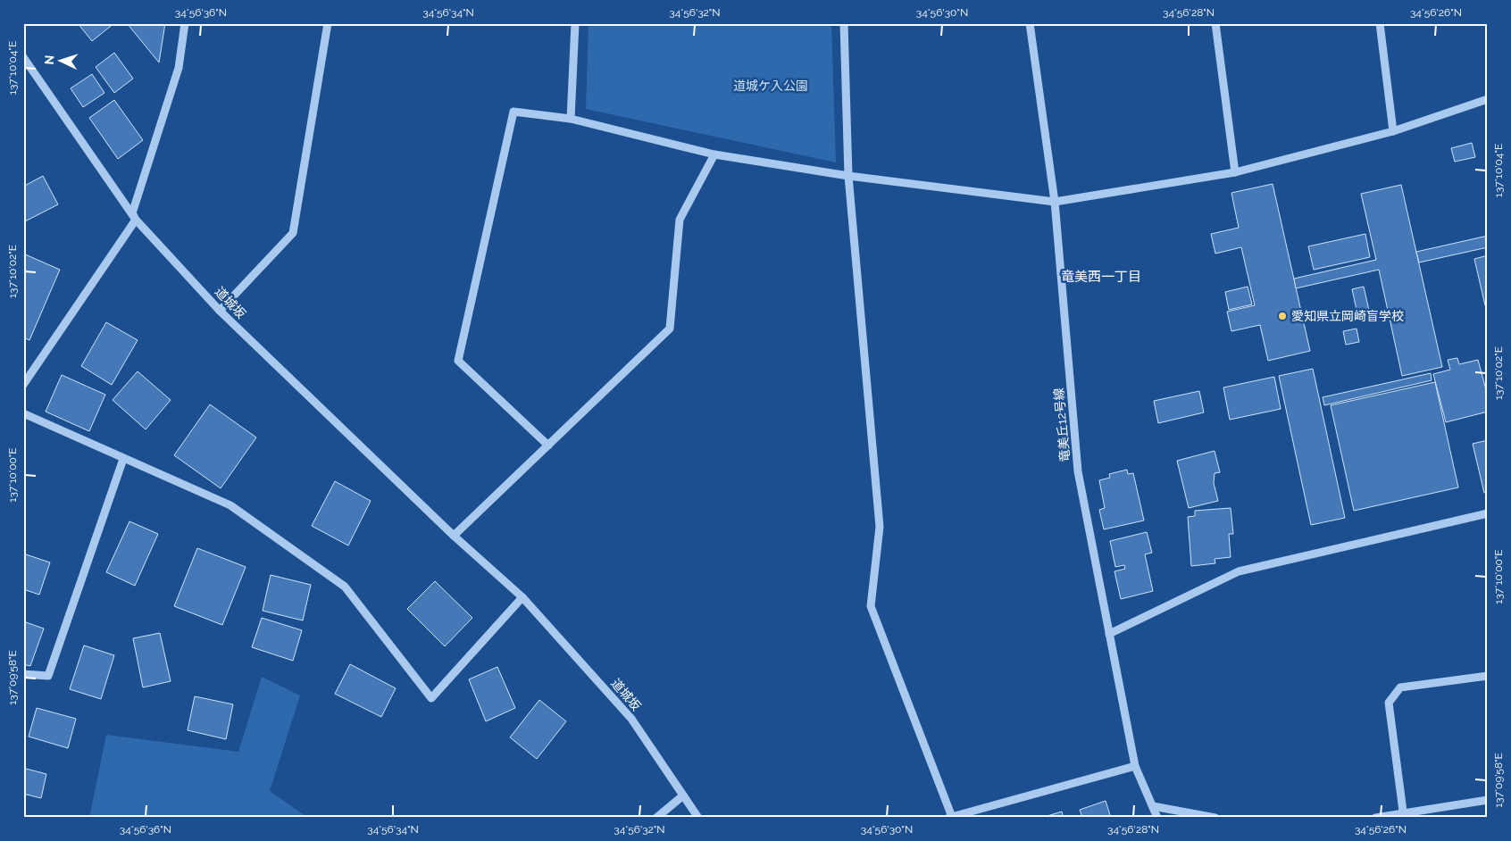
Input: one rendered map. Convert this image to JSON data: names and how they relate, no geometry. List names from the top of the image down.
{
  "streets": {
    "street": ["道城坂", "竜美丘12号線"]
  },
  "districts": ["竜美西一丁目"],
  "parks": ["道城ケ入公園"],
  "places": ["愛知県立岡崎盲学校"],
  "north": "left",
  "coordinates": [
    "34°56'36\"N",
    "34°56'34\"N",
    "34°56'32\"N",
    "34°56'30\"N",
    "34°56'28\"N",
    "34°56'26\"N",
    "137°10'04\"E",
    "137°10'02\"E",
    "137°10'00\"E",
    "137°09'58\"E"
  ]
}
